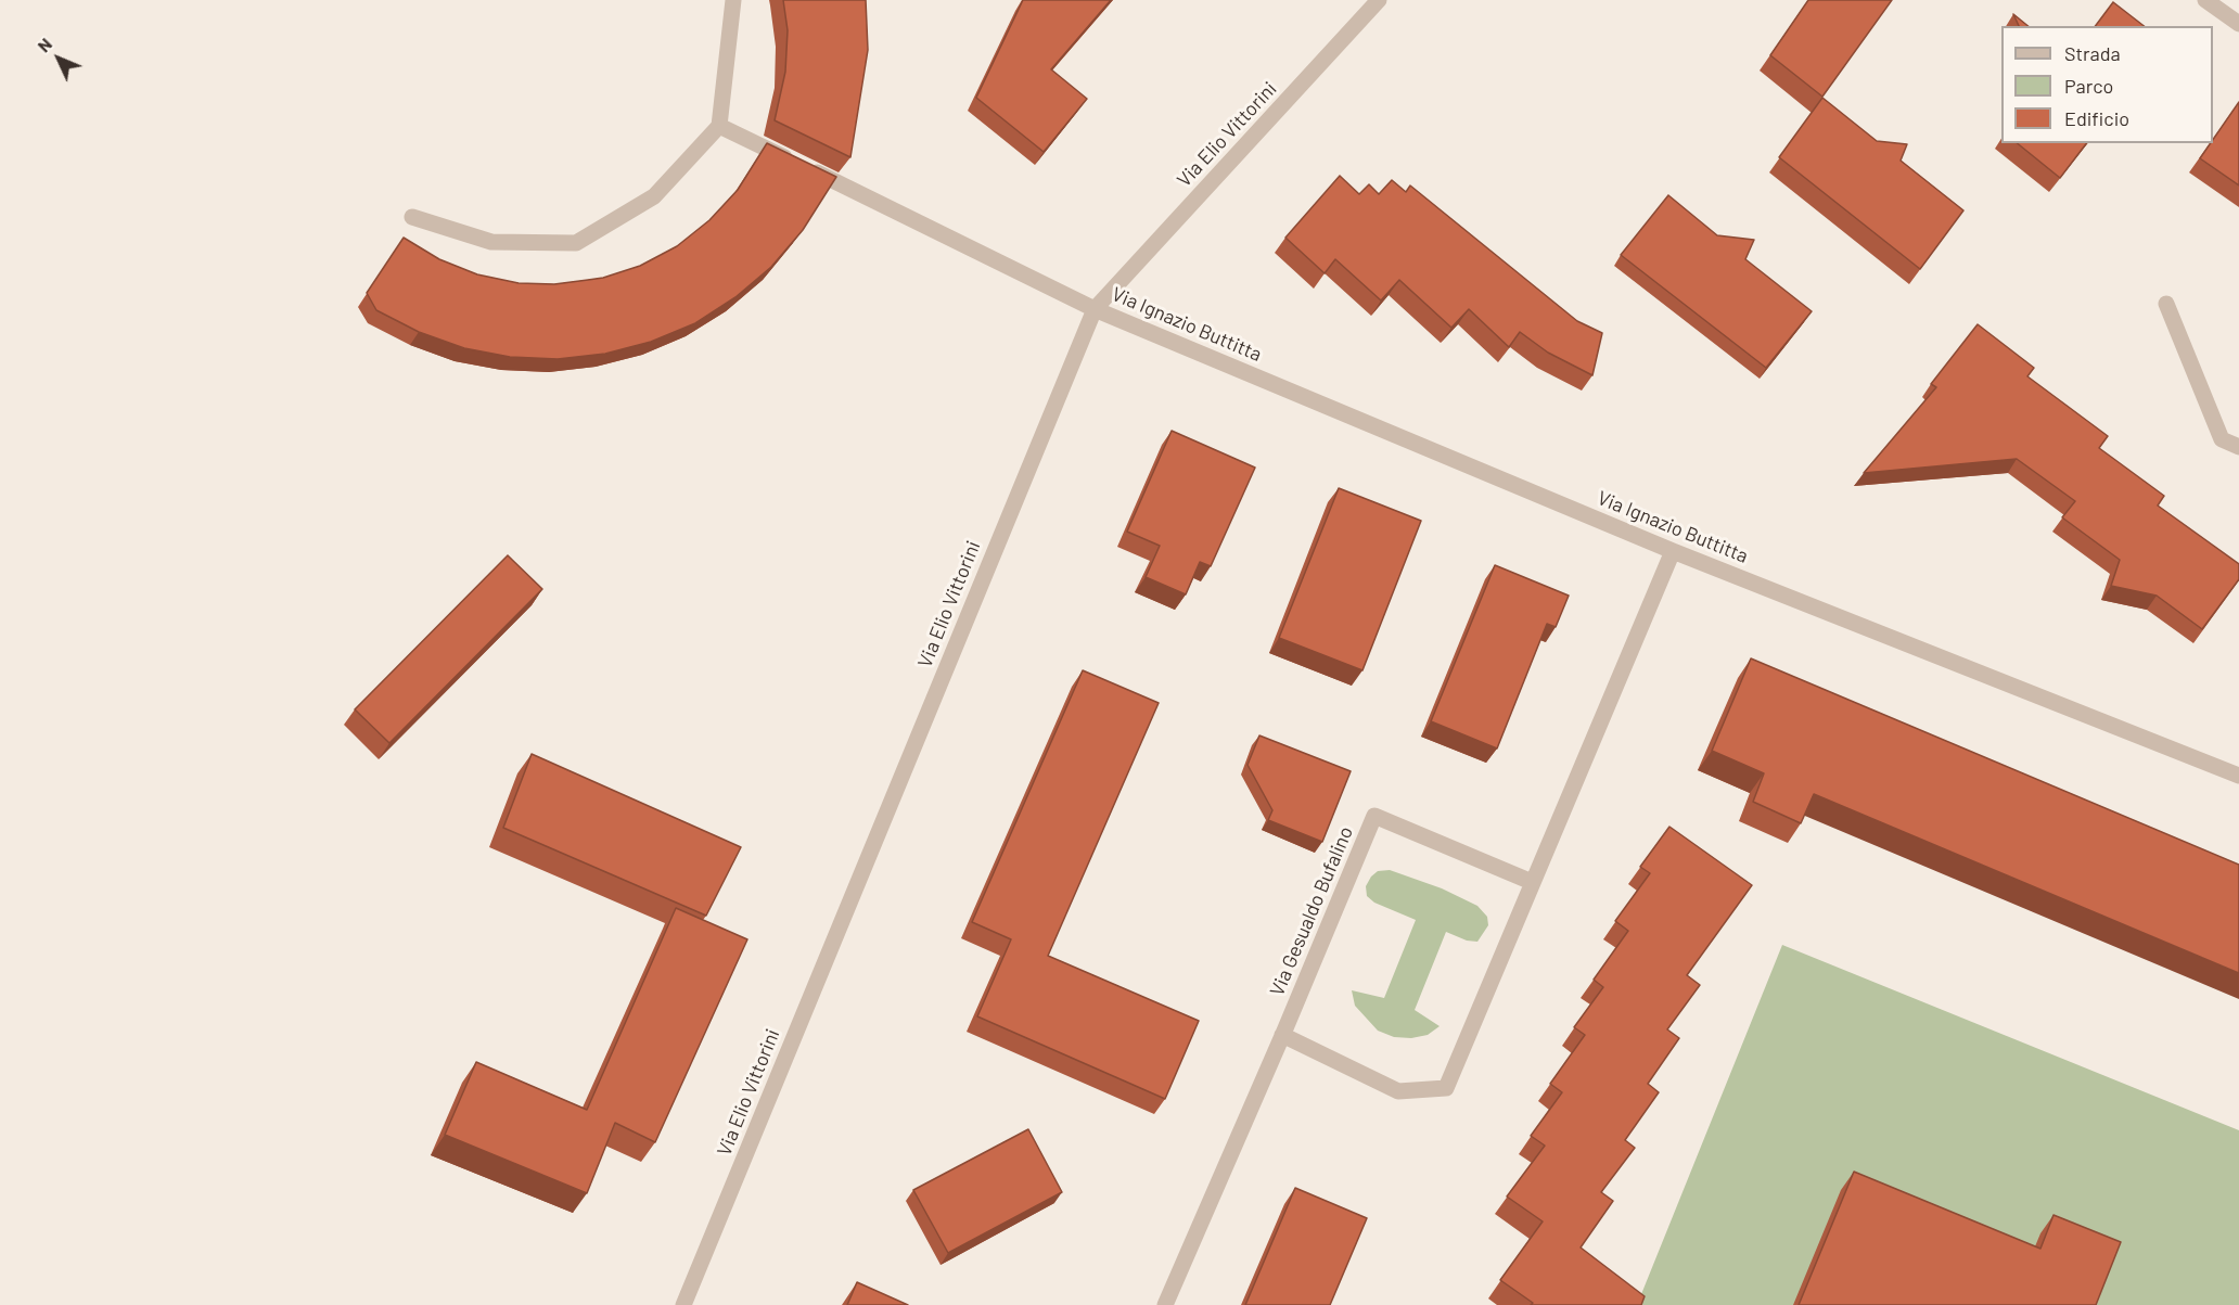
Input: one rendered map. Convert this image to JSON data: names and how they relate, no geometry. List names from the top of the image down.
{
  "streets": {
    "street": ["Via Elio Vittorini", "Via Ignazio Buttitta", "Via Gesualdo Bufalino"]
  },
  "crossings": [
    ["Via Elio Vittorini", "Via Ignazio Buttitta"]
  ],
  "legend": ["Strada", "Parco", "Edificio"],
  "north": "top left"
}
